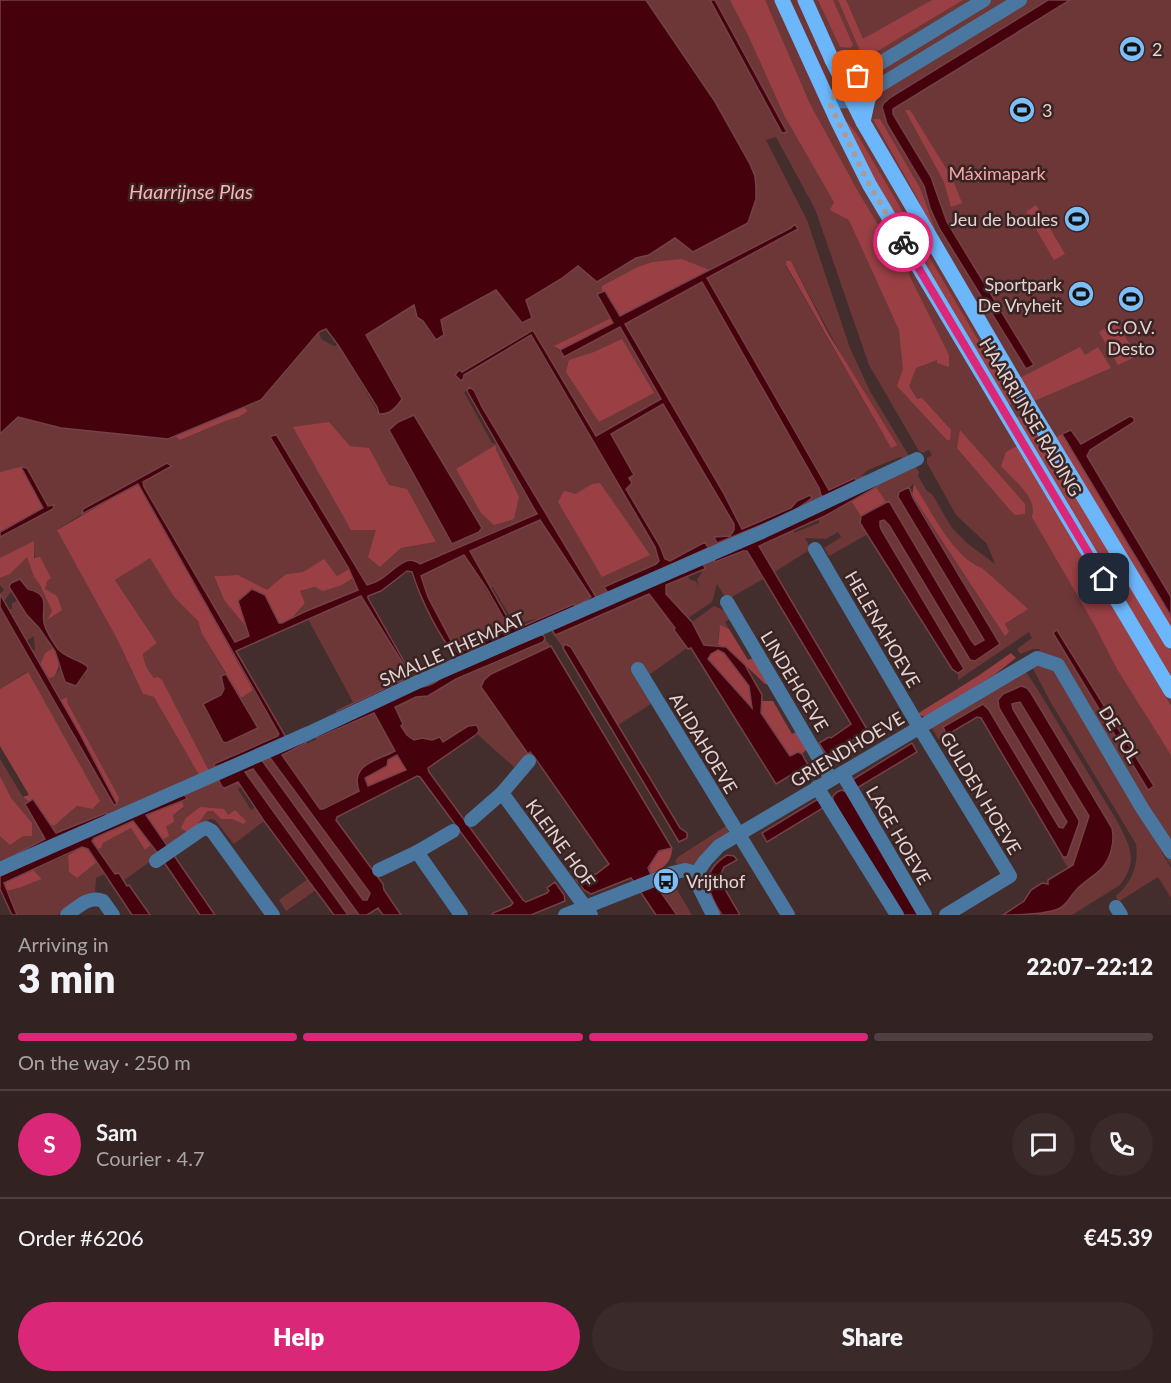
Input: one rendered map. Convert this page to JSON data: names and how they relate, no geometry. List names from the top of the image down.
{
  "streets": {
    "main road": ["HAARRIJNSE RADING"],
    "street": [
      "HELENAHOEVE",
      "SMALLE THEMAAT",
      "LINDEHOEVE",
      "DE TOL",
      "ALIDAHOEVE",
      "GRIENDHOEVE",
      "GULDEN HOEVE",
      "LAGE HOEVE",
      "KLEINE HOF"
    ]
  },
  "crossings": [
    ["HELENAHOEVE", "GRIENDHOEVE"],
    ["HELENAHOEVE", "GULDEN HOEVE"],
    ["LINDEHOEVE", "GRIENDHOEVE"],
    ["LINDEHOEVE", "LAGE HOEVE"],
    ["DE TOL", "GRIENDHOEVE"],
    ["ALIDAHOEVE", "GRIENDHOEVE"],
    ["GRIENDHOEVE", "GULDEN HOEVE"],
    ["GRIENDHOEVE", "LAGE HOEVE"]
  ],
  "water": ["Haarrijnse Plas"],
  "parks": ["Máximapark"],
  "places": {
    "sports": [
      "2",
      "3",
      "Jeu de boules",
      "Sportpark De Vryheit",
      "C.O.V. Desto"
    ],
    "bus stop": ["Vrijthof"]
  },
  "page": {
    "heading": ["3 min", "Arriving in", "22:07–22:12"],
    "panel": [
      "Sam",
      "Courier · 4.7",
      "Order #6206",
      "€45.39"
    ],
    "bar": "On the way · 250 m",
    "round": "S",
    "buttons": ["Help", "Share"]
  }
}
